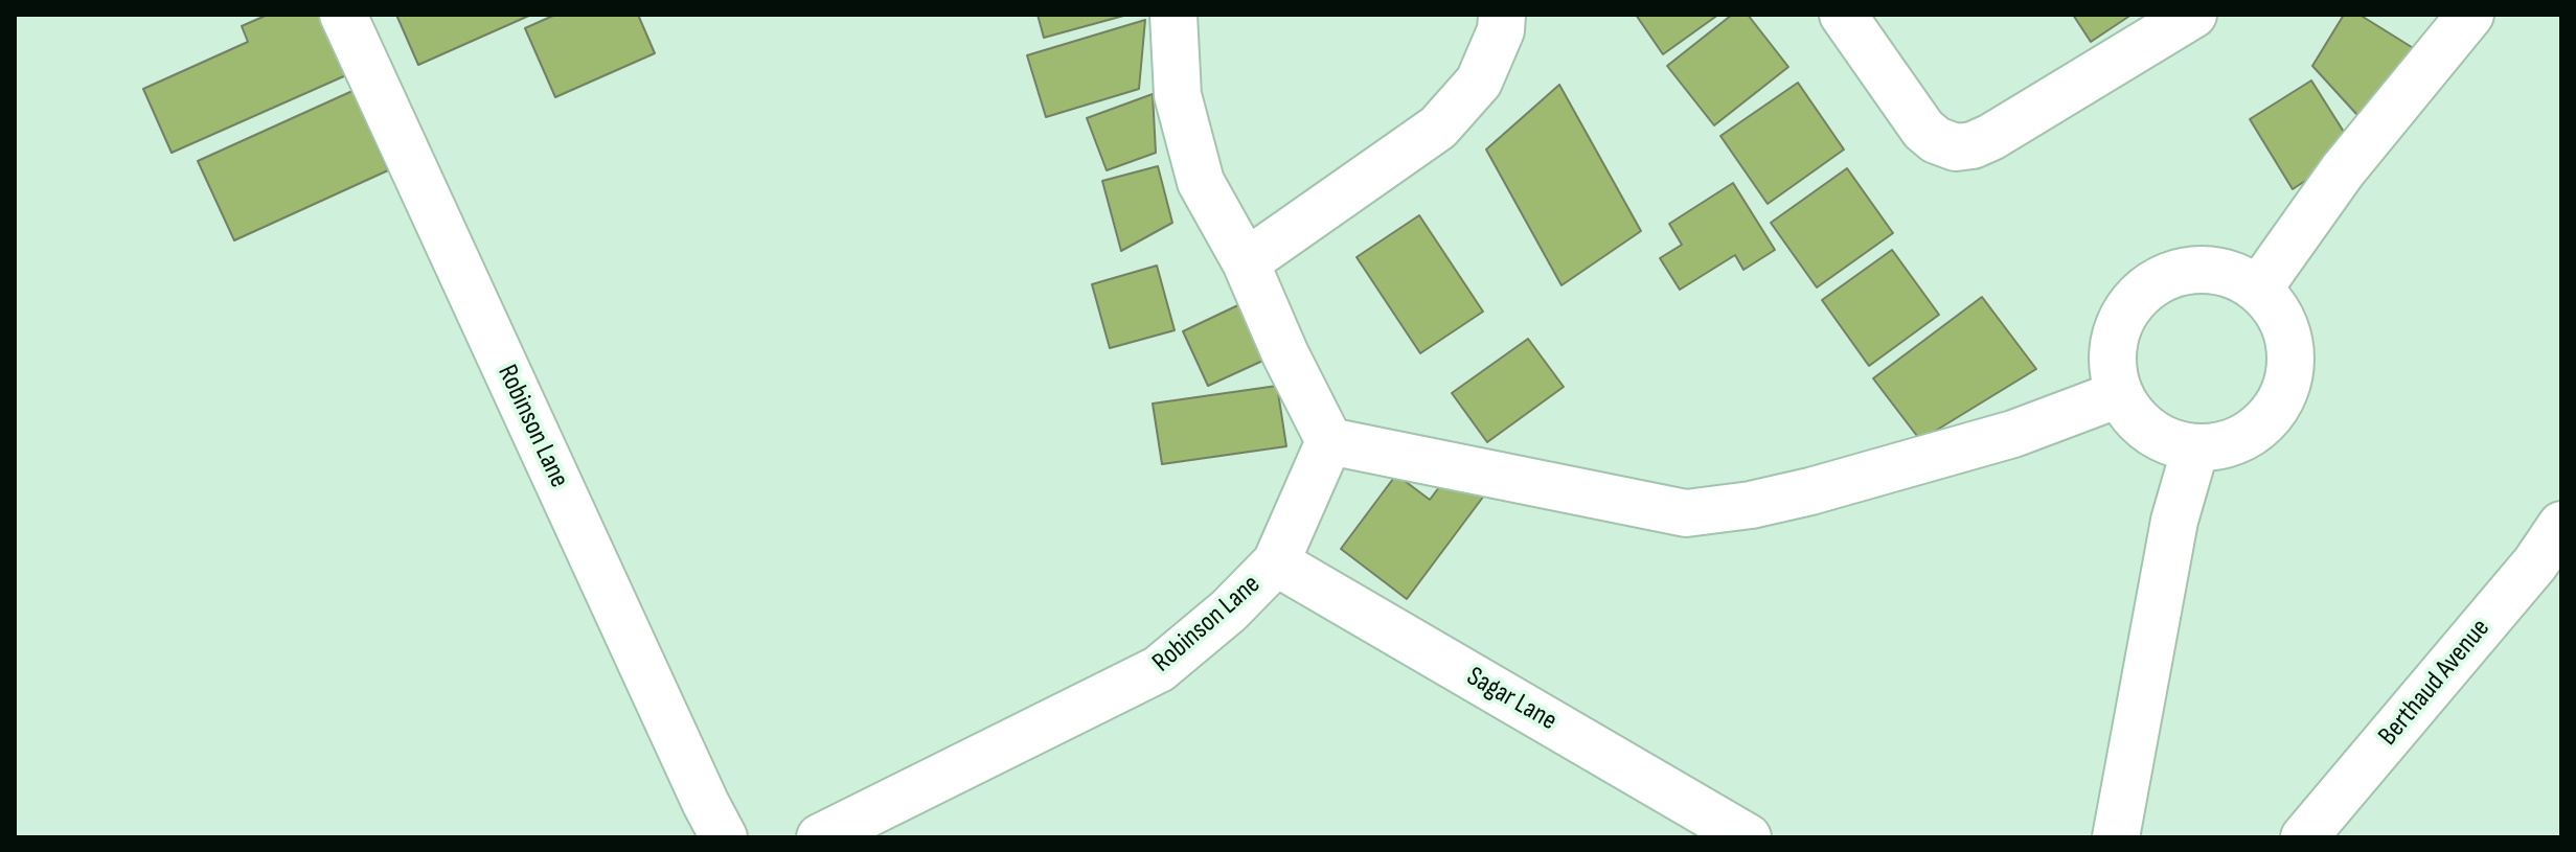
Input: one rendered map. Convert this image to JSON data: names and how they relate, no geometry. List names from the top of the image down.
{
  "streets": {
    "street": ["Robinson Lane", "Berthaud Avenue", "Sagar Lane"]
  },
  "crossings": [
    ["Robinson Lane", "Sagar Lane"]
  ]
}
